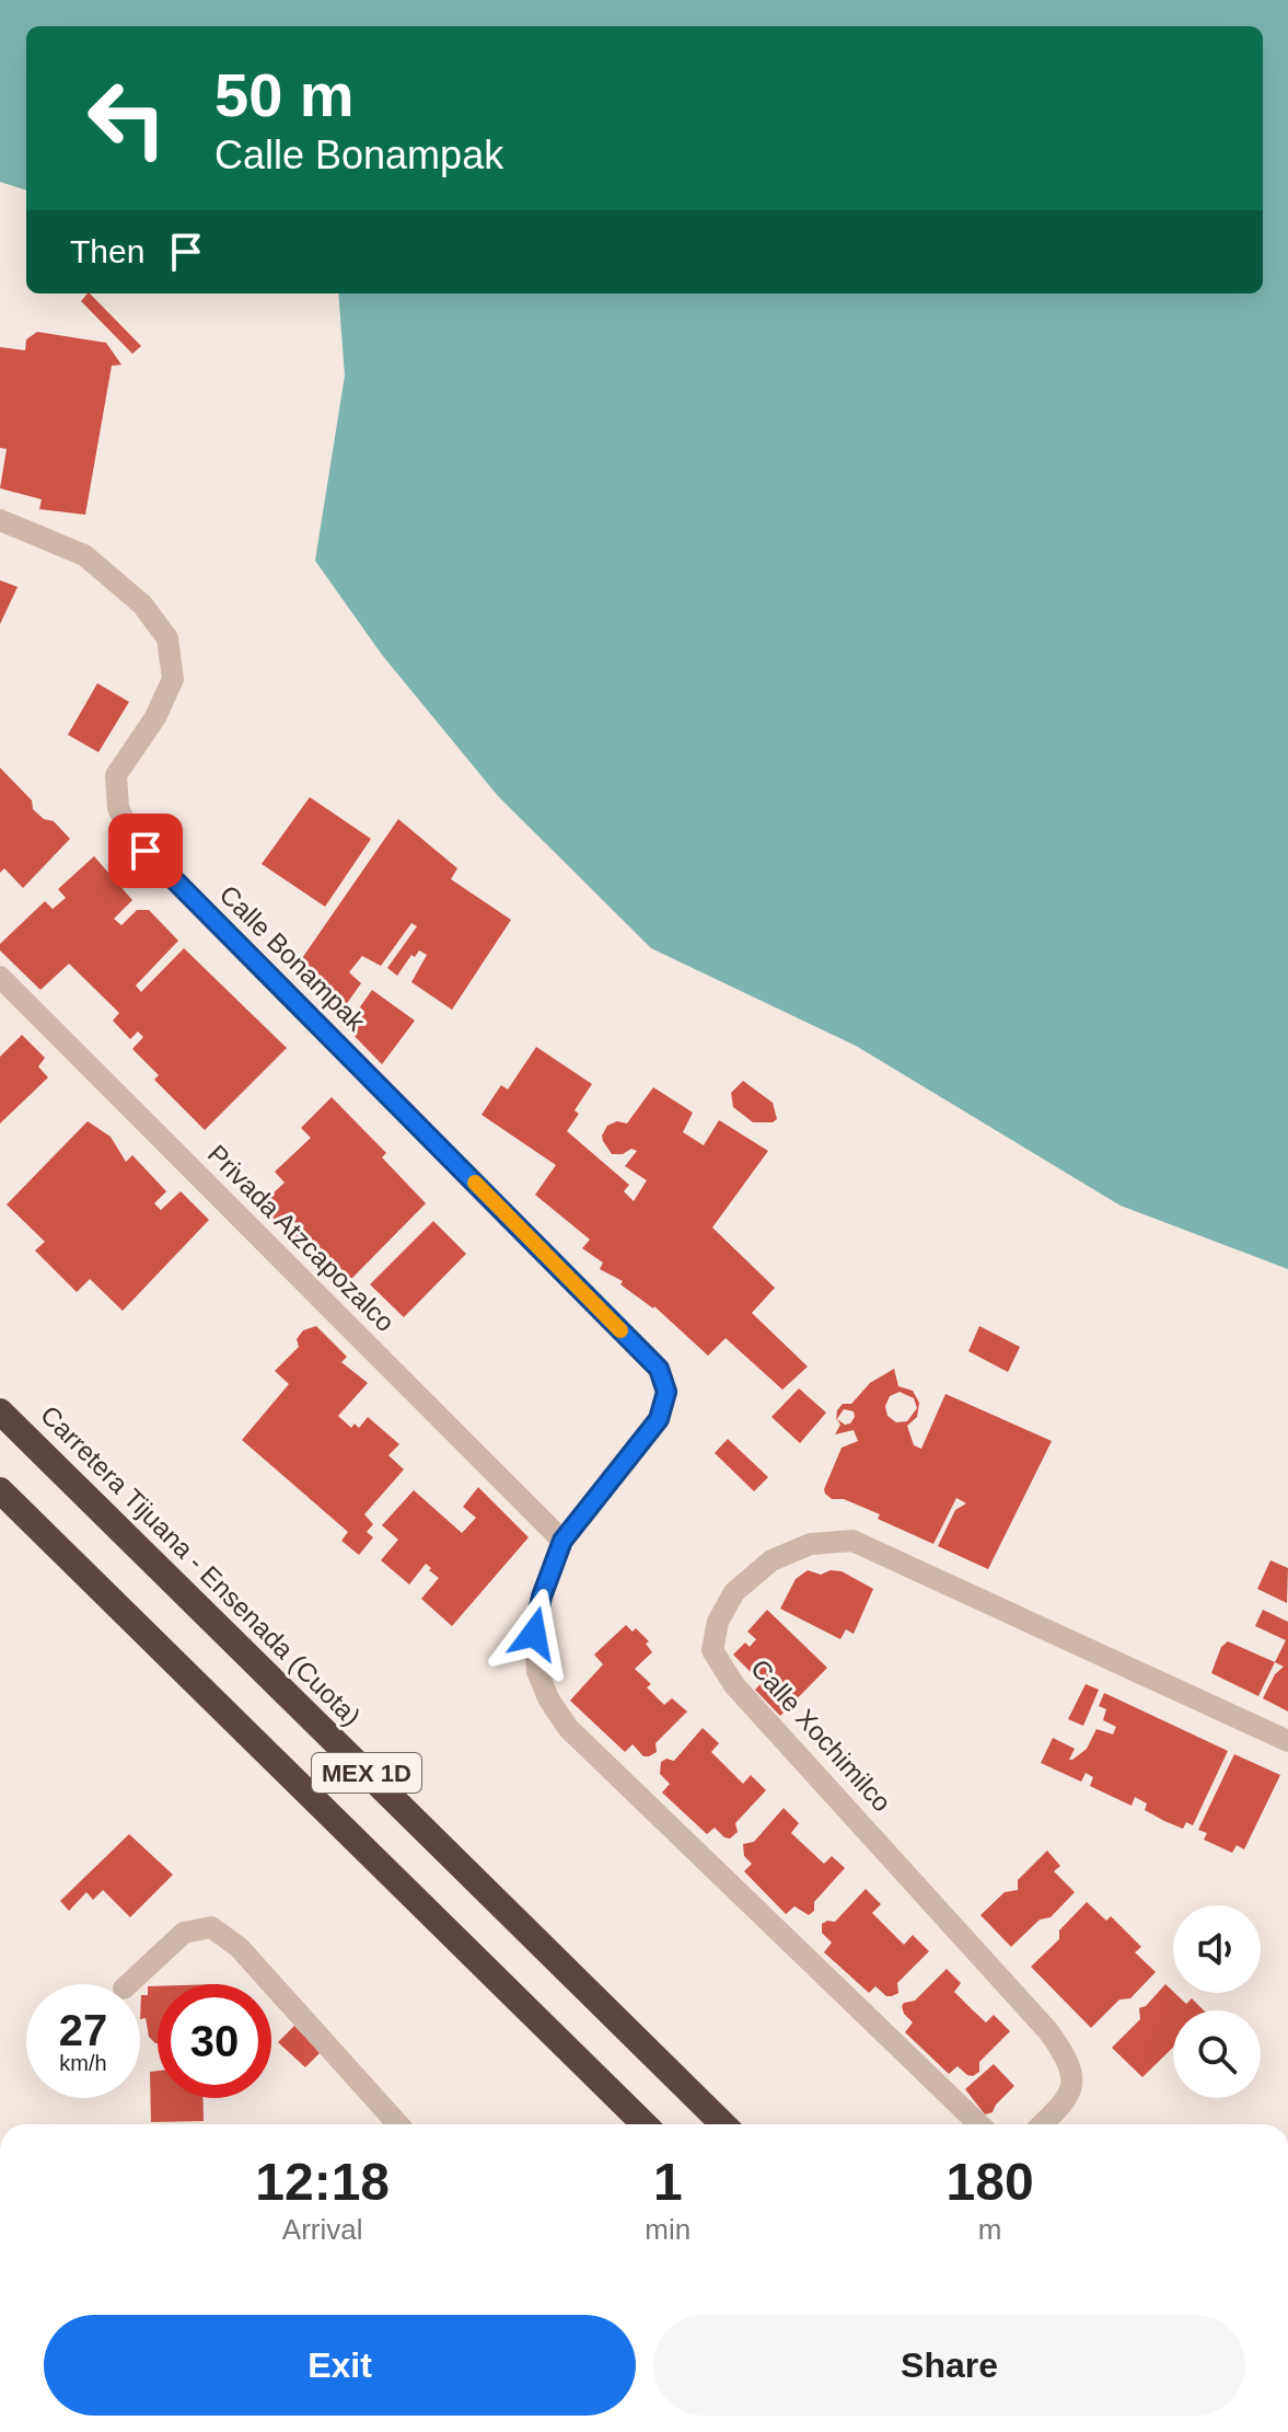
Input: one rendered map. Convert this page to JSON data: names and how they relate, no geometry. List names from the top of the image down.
{
  "streets": {
    "highway": ["Carretera Tijuana - Ensenada (Cuota)", "MEX 1D"],
    "street": ["Calle Bonampak", "Privada Atzcapozalco", "Calle Xochimilco"]
  },
  "crossings": [
    ["Calle Bonampak", "Privada Atzcapozalco"]
  ],
  "page": {
    "turn": ["50 m", "Calle Bonampak"],
    "then": "Then",
    "speed": "27 km/h",
    "limit": "30",
    "eta": [
      "12:18",
      "Arrival",
      "1",
      "min",
      "180",
      "m"
    ],
    "buttons": ["Exit", "Share"]
  }
}
